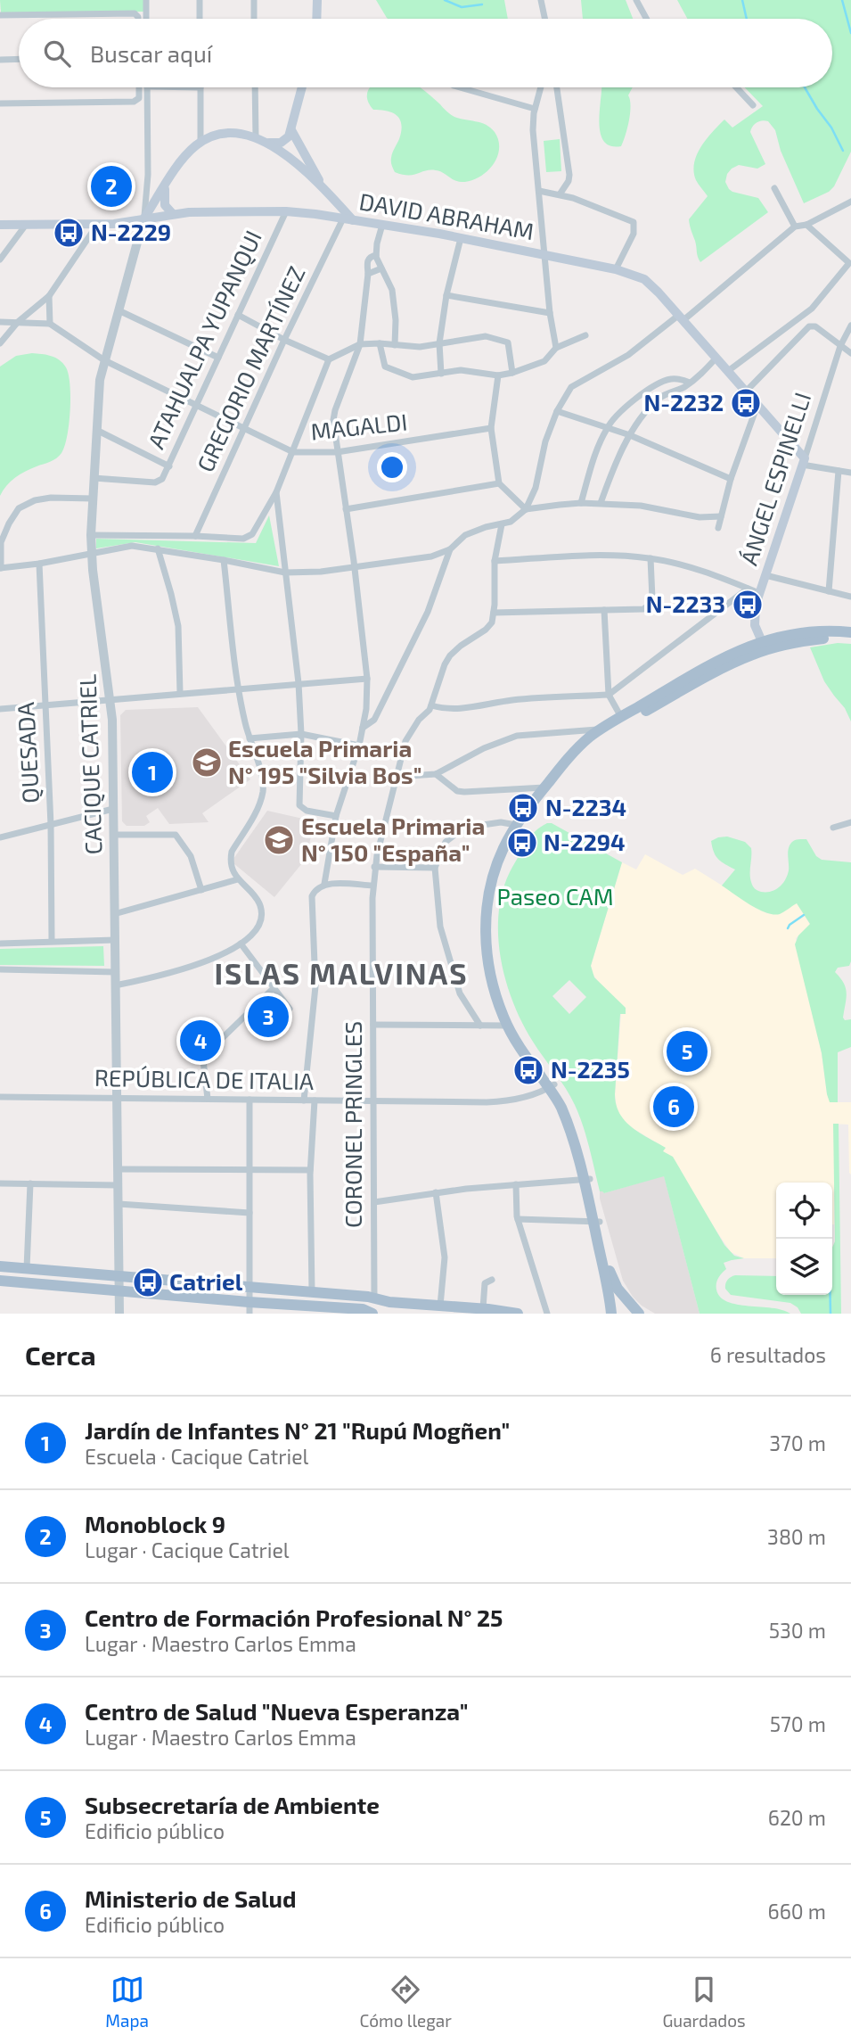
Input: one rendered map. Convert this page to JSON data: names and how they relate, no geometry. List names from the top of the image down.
{
  "streets": {
    "main road": ["DAVID ABRAHAM", "ÁNGEL ESPINELLI", "CORONEL PRINGLES"],
    "street": [
      "ATAHUALPA YUPANQUI",
      "GREGORIO MARTÍNEZ",
      "MAGALDI",
      "QUESADA",
      "CACIQUE CATRIEL",
      "REPÚBLICA DE ITALIA"
    ]
  },
  "crossings": [
    ["DAVID ABRAHAM", "ATAHUALPA YUPANQUI"],
    ["DAVID ABRAHAM", "GREGORIO MARTÍNEZ"],
    ["DAVID ABRAHAM", "ÁNGEL ESPINELLI"],
    ["DAVID ABRAHAM", "CACIQUE CATRIEL"],
    ["ATAHUALPA YUPANQUI", "MAGALDI"],
    ["ATAHUALPA YUPANQUI", "CACIQUE CATRIEL"],
    ["GREGORIO MARTÍNEZ", "MAGALDI"],
    ["MAGALDI", "CACIQUE CATRIEL"],
    ["CACIQUE CATRIEL", "REPÚBLICA DE ITALIA"],
    ["REPÚBLICA DE ITALIA", "CORONEL PRINGLES"]
  ],
  "districts": ["ISLAS MALVINAS"],
  "parks": ["Paseo CAM"],
  "places": {
    "bus stop": [
      "N-2229",
      "N-2232",
      "N-2233",
      "N-2234",
      "N-2294",
      "N-2235",
      "Catriel"
    ],
    "school or university": ["Escuela Primaria N° 195 \"Silvia Bos\"", "Escuela Primaria N° 150 \"España\""]
  },
  "page": {
    "search": "Buscar aquí",
    "pins": [
      "2",
      "1",
      "3",
      "4",
      "5",
      "6"
    ],
    "heading": ["Cerca", "6 resultados"],
    "list": [
      {
        "mark": "1",
        "name": "Jardín de Infantes N° 21 \"Rupú Mogñen\"",
        "note": "Escuela · Cacique Catriel",
        "value": "370 m"
      },
      {
        "mark": "2",
        "name": "Monoblock 9",
        "note": "Lugar · Cacique Catriel",
        "value": "380 m"
      },
      {
        "mark": "3",
        "name": "Centro de Formación Profesional N° 25",
        "note": "Lugar · Maestro Carlos Emma",
        "value": "530 m"
      },
      {
        "mark": "4",
        "name": "Centro de Salud \"Nueva Esperanza\"",
        "note": "Lugar · Maestro Carlos Emma",
        "value": "570 m"
      },
      {
        "mark": "5",
        "name": "Subsecretaría de Ambiente",
        "note": "Edificio público",
        "value": "620 m"
      },
      {
        "mark": "6",
        "name": "Ministerio de Salud",
        "note": "Edificio público",
        "value": "660 m"
      }
    ],
    "nav": ["Mapa", "Cómo llegar", "Guardados"]
  }
}
